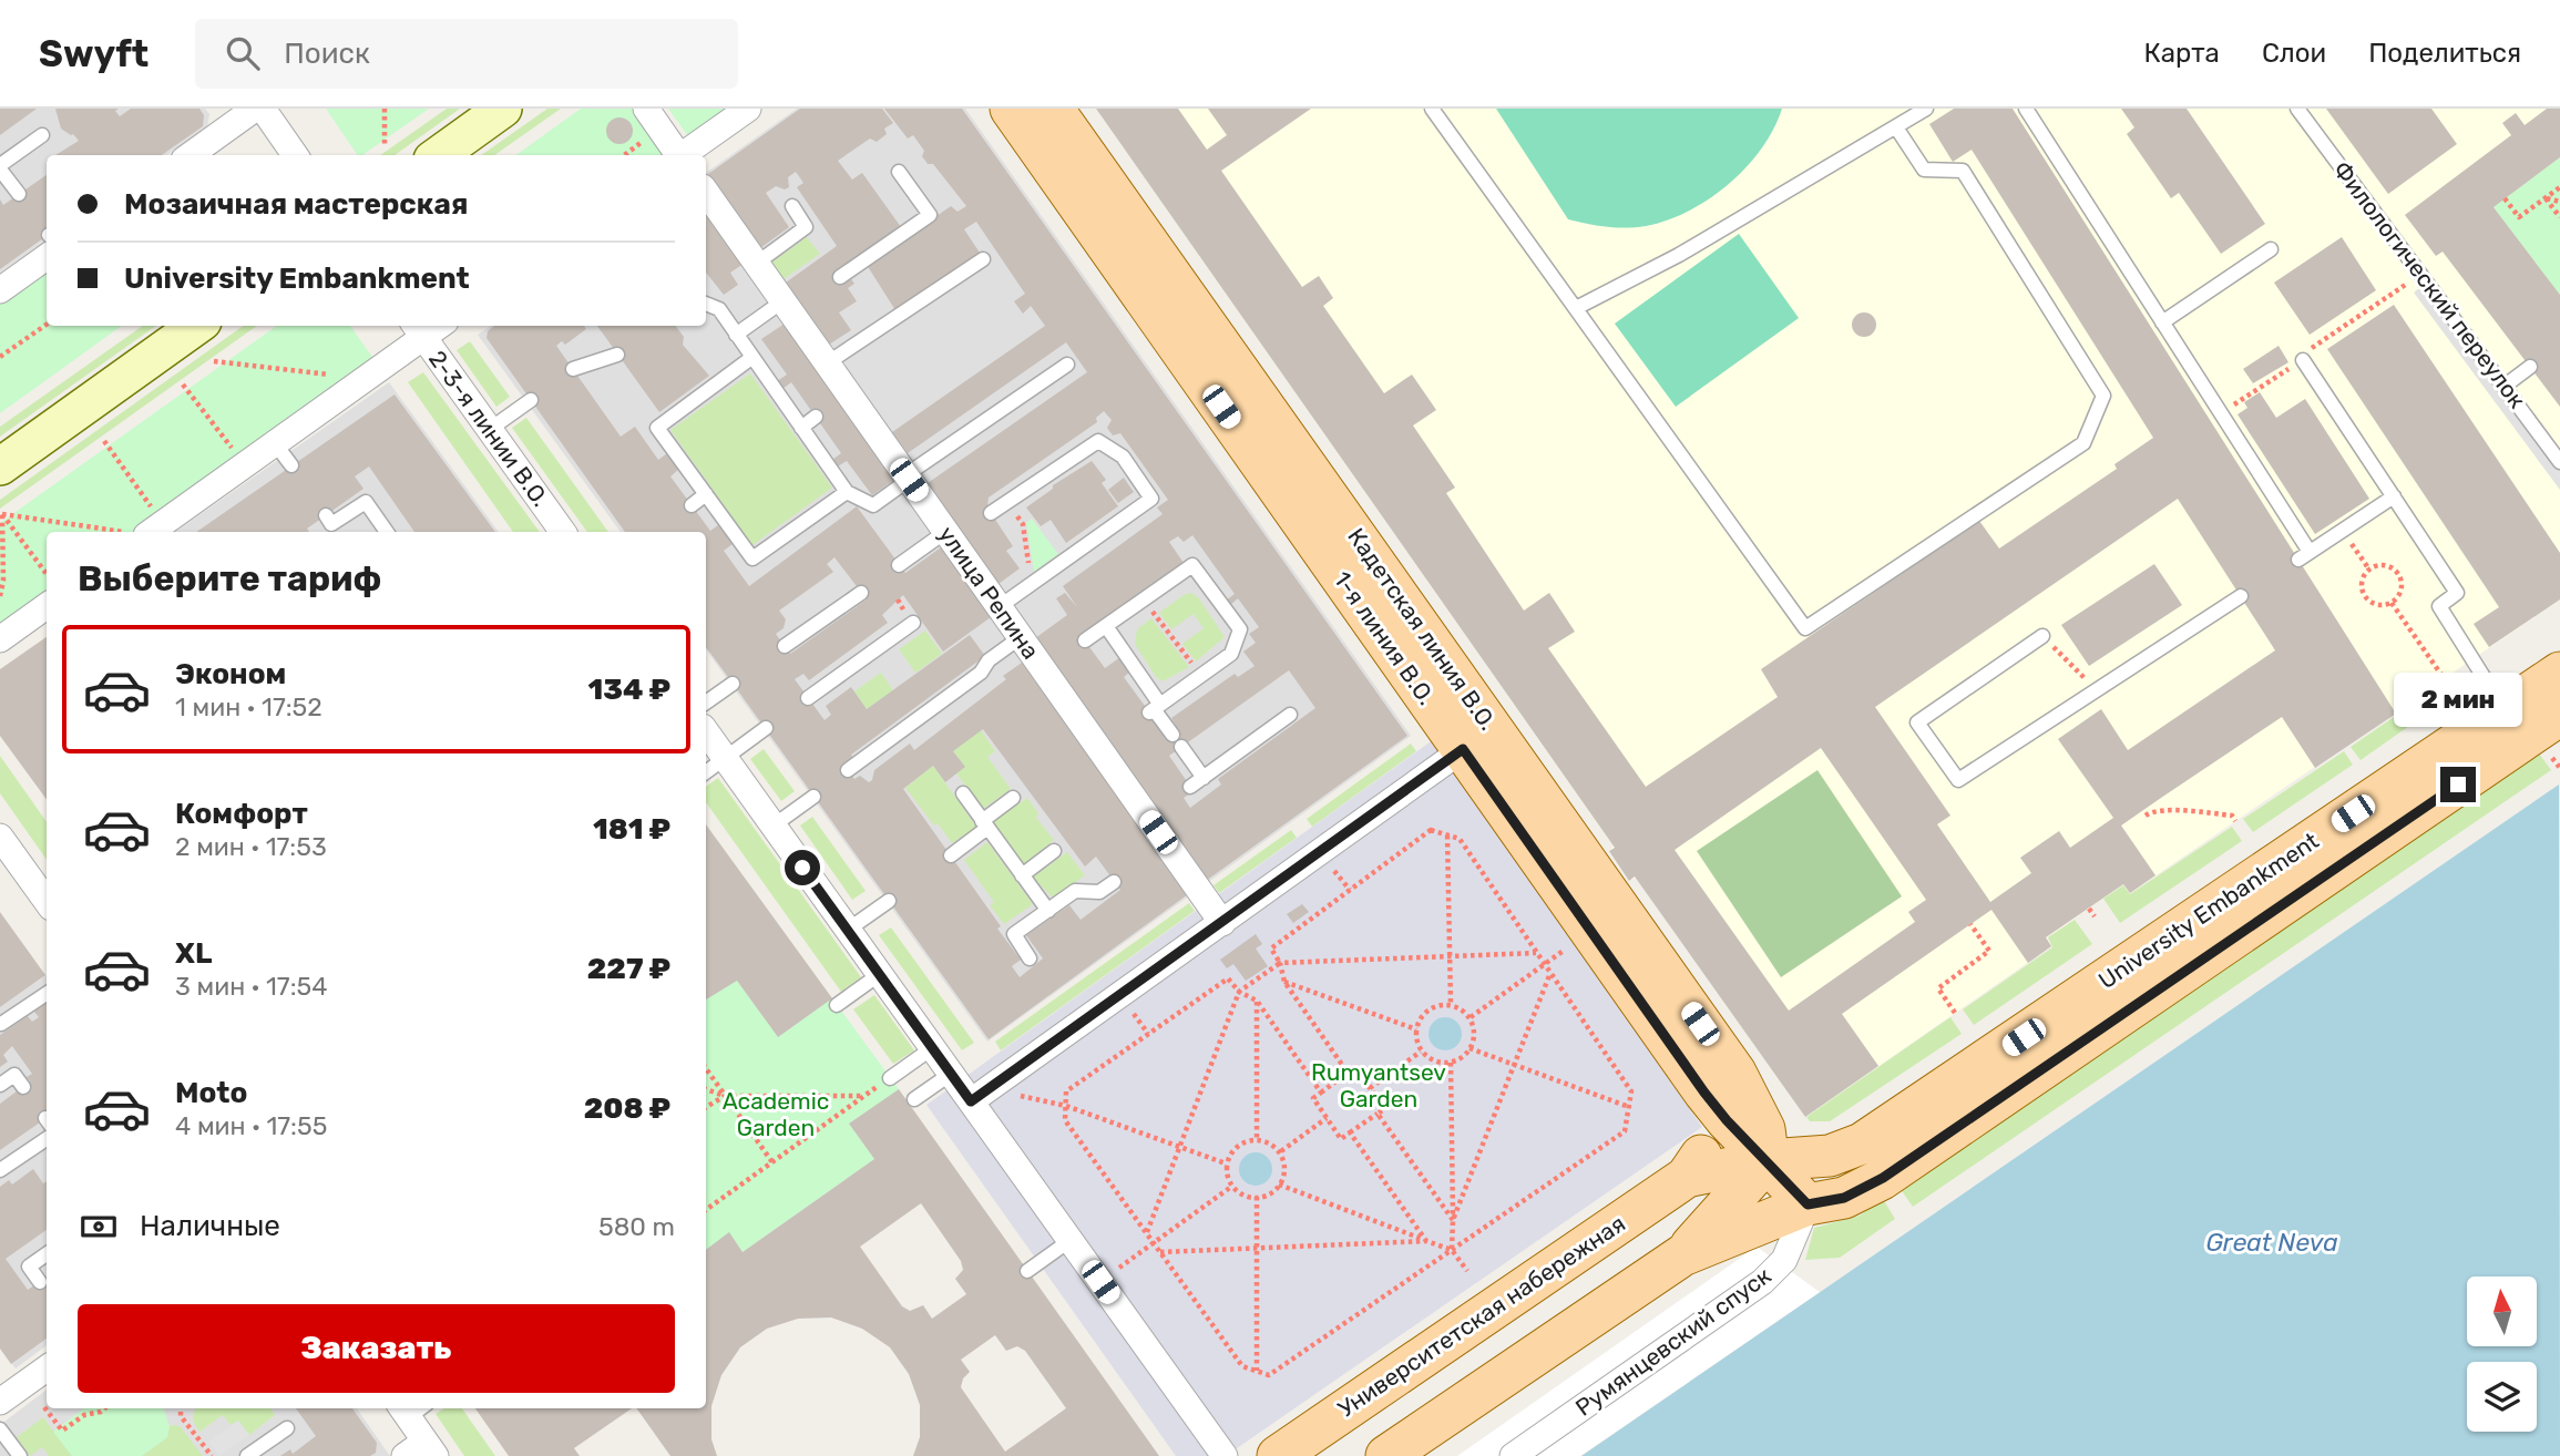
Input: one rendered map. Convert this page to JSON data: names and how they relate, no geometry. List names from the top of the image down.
{
  "streets": {
    "main road": [
      "Кадетская линия В.О.",
      "1-я линия В.О.",
      "University Embankment",
      "Университетская набережная"
    ],
    "street": ["2-3-я линии В.О.", "улица Репина", "Румянцевский спуск"],
    "lane": ["Филологический переулок"]
  },
  "crossings": [
    ["Кадетская линия В.О.", "1-я линия В.О."],
    ["Кадетская линия В.О.", "Университетская набережная"],
    ["1-я линия В.О.", "University Embankment"],
    ["1-я линия В.О.", "Университетская набережная"],
    ["1-я линия В.О.", "Румянцевский спуск"],
    ["University Embankment", "Румянцевский спуск"]
  ],
  "water": ["Great Neva"],
  "parks": ["Rumyantsev Garden", "Academic Garden"],
  "north": "top",
  "page": {
    "header": "Swyft",
    "search": "Поиск",
    "nav": ["Карта", "Слои", "Поделиться"],
    "banner": ["Мозаичная мастерская", "University Embankment"],
    "heading": "Выберите тариф",
    "list": [
      {
        "name": "Эконом",
        "note": "1 мин · 17:52",
        "value": "134 ₽"
      },
      {
        "name": "Комфорт",
        "note": "2 мин · 17:53",
        "value": "181 ₽"
      },
      {
        "name": "XL",
        "note": "3 мин · 17:54",
        "value": "227 ₽"
      },
      {
        "name": "Moto",
        "note": "4 мин · 17:55",
        "value": "208 ₽"
      }
    ],
    "bubble": "2 мин",
    "pay": ["Наличные", "580 m"],
    "buttons": "Заказать"
  }
}
